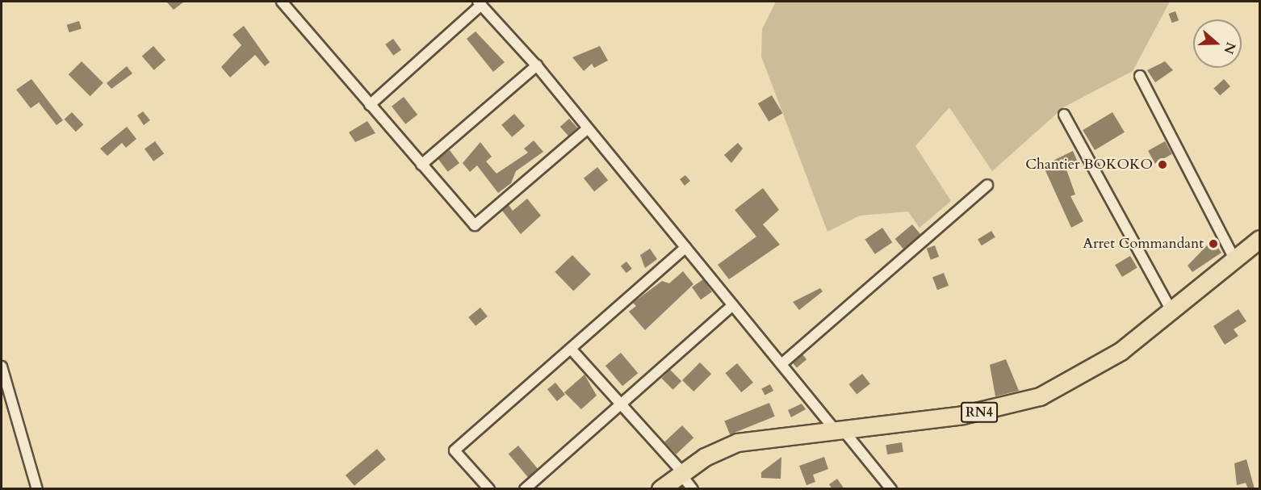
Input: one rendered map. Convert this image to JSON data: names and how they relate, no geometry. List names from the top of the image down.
{
  "streets": {
    "highway": ["RN4"]
  },
  "places": ["Chantier BOKOKO", "Arret Commandant"],
  "north": "right"
}
